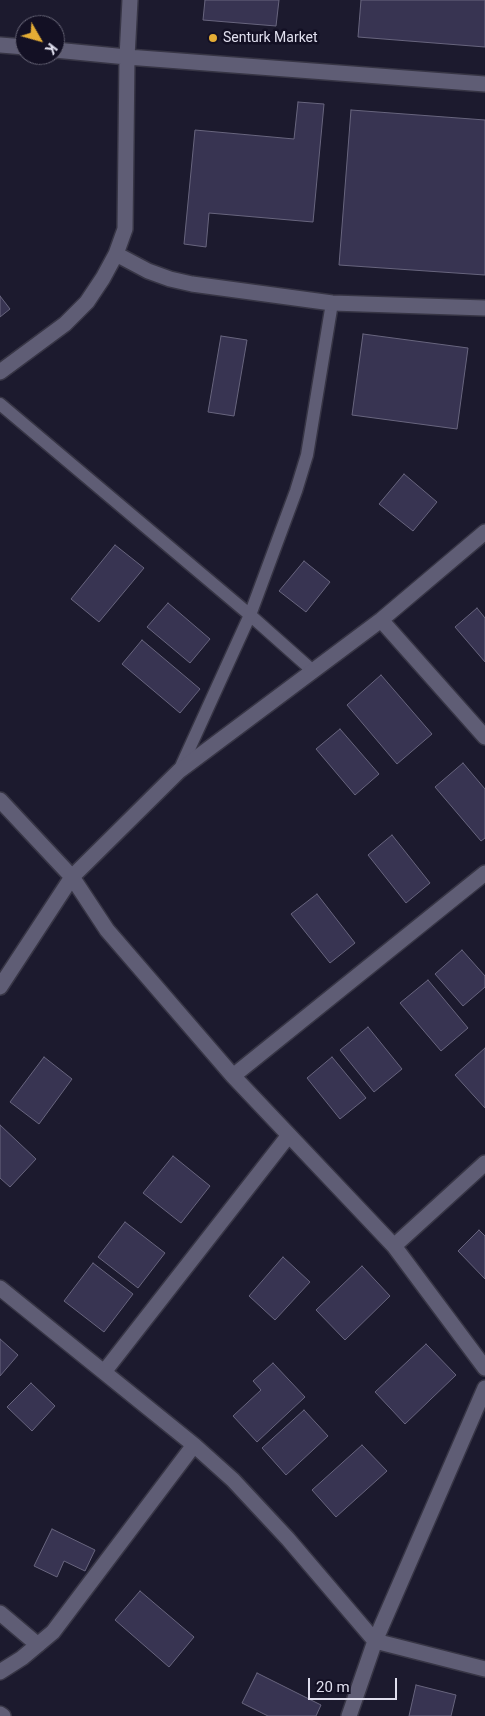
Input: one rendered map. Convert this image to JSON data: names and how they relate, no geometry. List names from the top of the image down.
{
  "places": ["Senturk Market"],
  "scale_bar": "20 m",
  "north": "bottom right"
}
